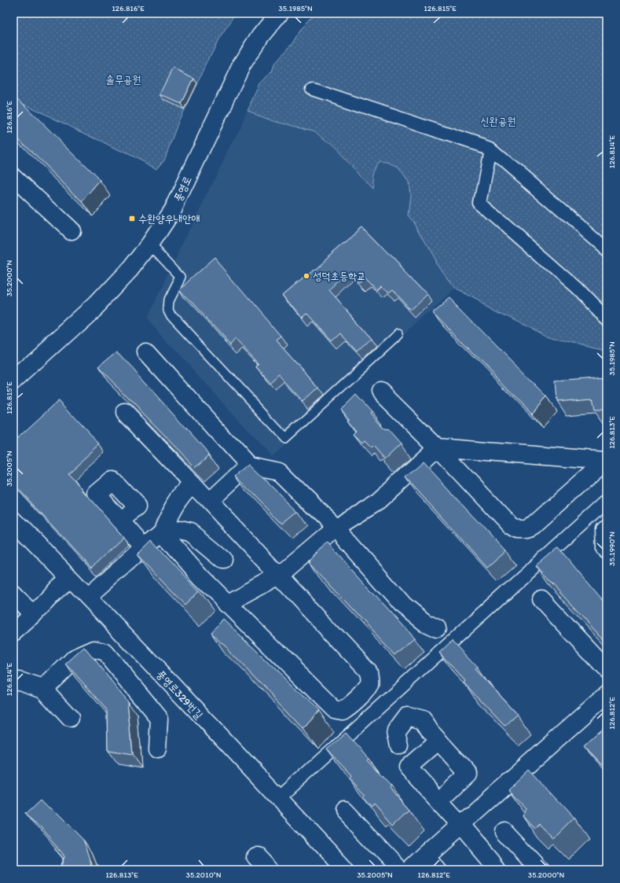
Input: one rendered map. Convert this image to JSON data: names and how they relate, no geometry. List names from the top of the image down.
{
  "streets": {
    "street": ["풍영로", "풍영로329번길"]
  },
  "parks": ["솔무공원", "신완공원"],
  "places": {
    "transit": ["수완양우내안애"],
    "other": ["성덕초등학교"]
  },
  "coordinates": [
    "126.816°E",
    "35.1985°N",
    "126.815°E",
    "126.814°E",
    "35.2000°N",
    "126.813°E",
    "35.2005°N",
    "35.1990°N",
    "126.812°E",
    "35.2010°N"
  ]
}
